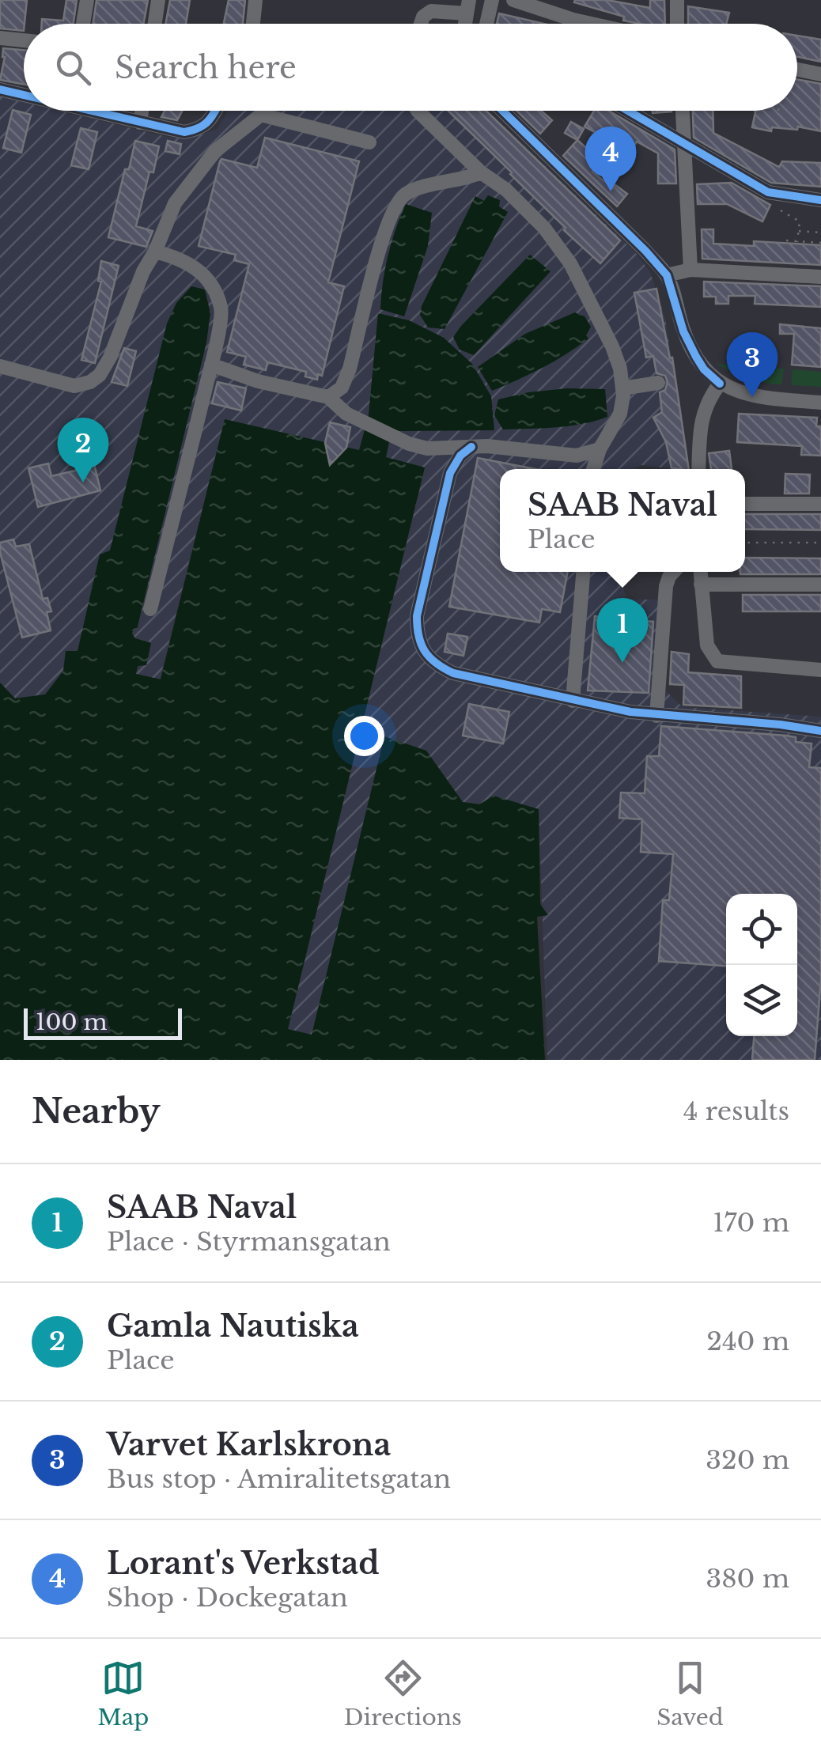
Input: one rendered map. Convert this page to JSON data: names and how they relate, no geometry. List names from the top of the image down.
{
  "scale_bar": "100 m",
  "page": {
    "search": "Search here",
    "pins": [
      "4",
      "3",
      "2",
      "1"
    ],
    "popup": ["SAAB Naval", "Place"],
    "scale": "100 m",
    "heading": ["Nearby", "4 results"],
    "list": [
      {
        "mark": "1",
        "name": "SAAB Naval",
        "note": "Place · Styrmansgatan",
        "value": "170 m"
      },
      {
        "mark": "2",
        "name": "Gamla Nautiska",
        "note": "Place",
        "value": "240 m"
      },
      {
        "mark": "3",
        "name": "Varvet Karlskrona",
        "note": "Bus stop · Amiralitetsgatan",
        "value": "320 m"
      },
      {
        "mark": "4",
        "name": "Lorant's Verkstad",
        "note": "Shop · Dockegatan",
        "value": "380 m"
      }
    ],
    "nav": ["Map", "Directions", "Saved"]
  }
}
